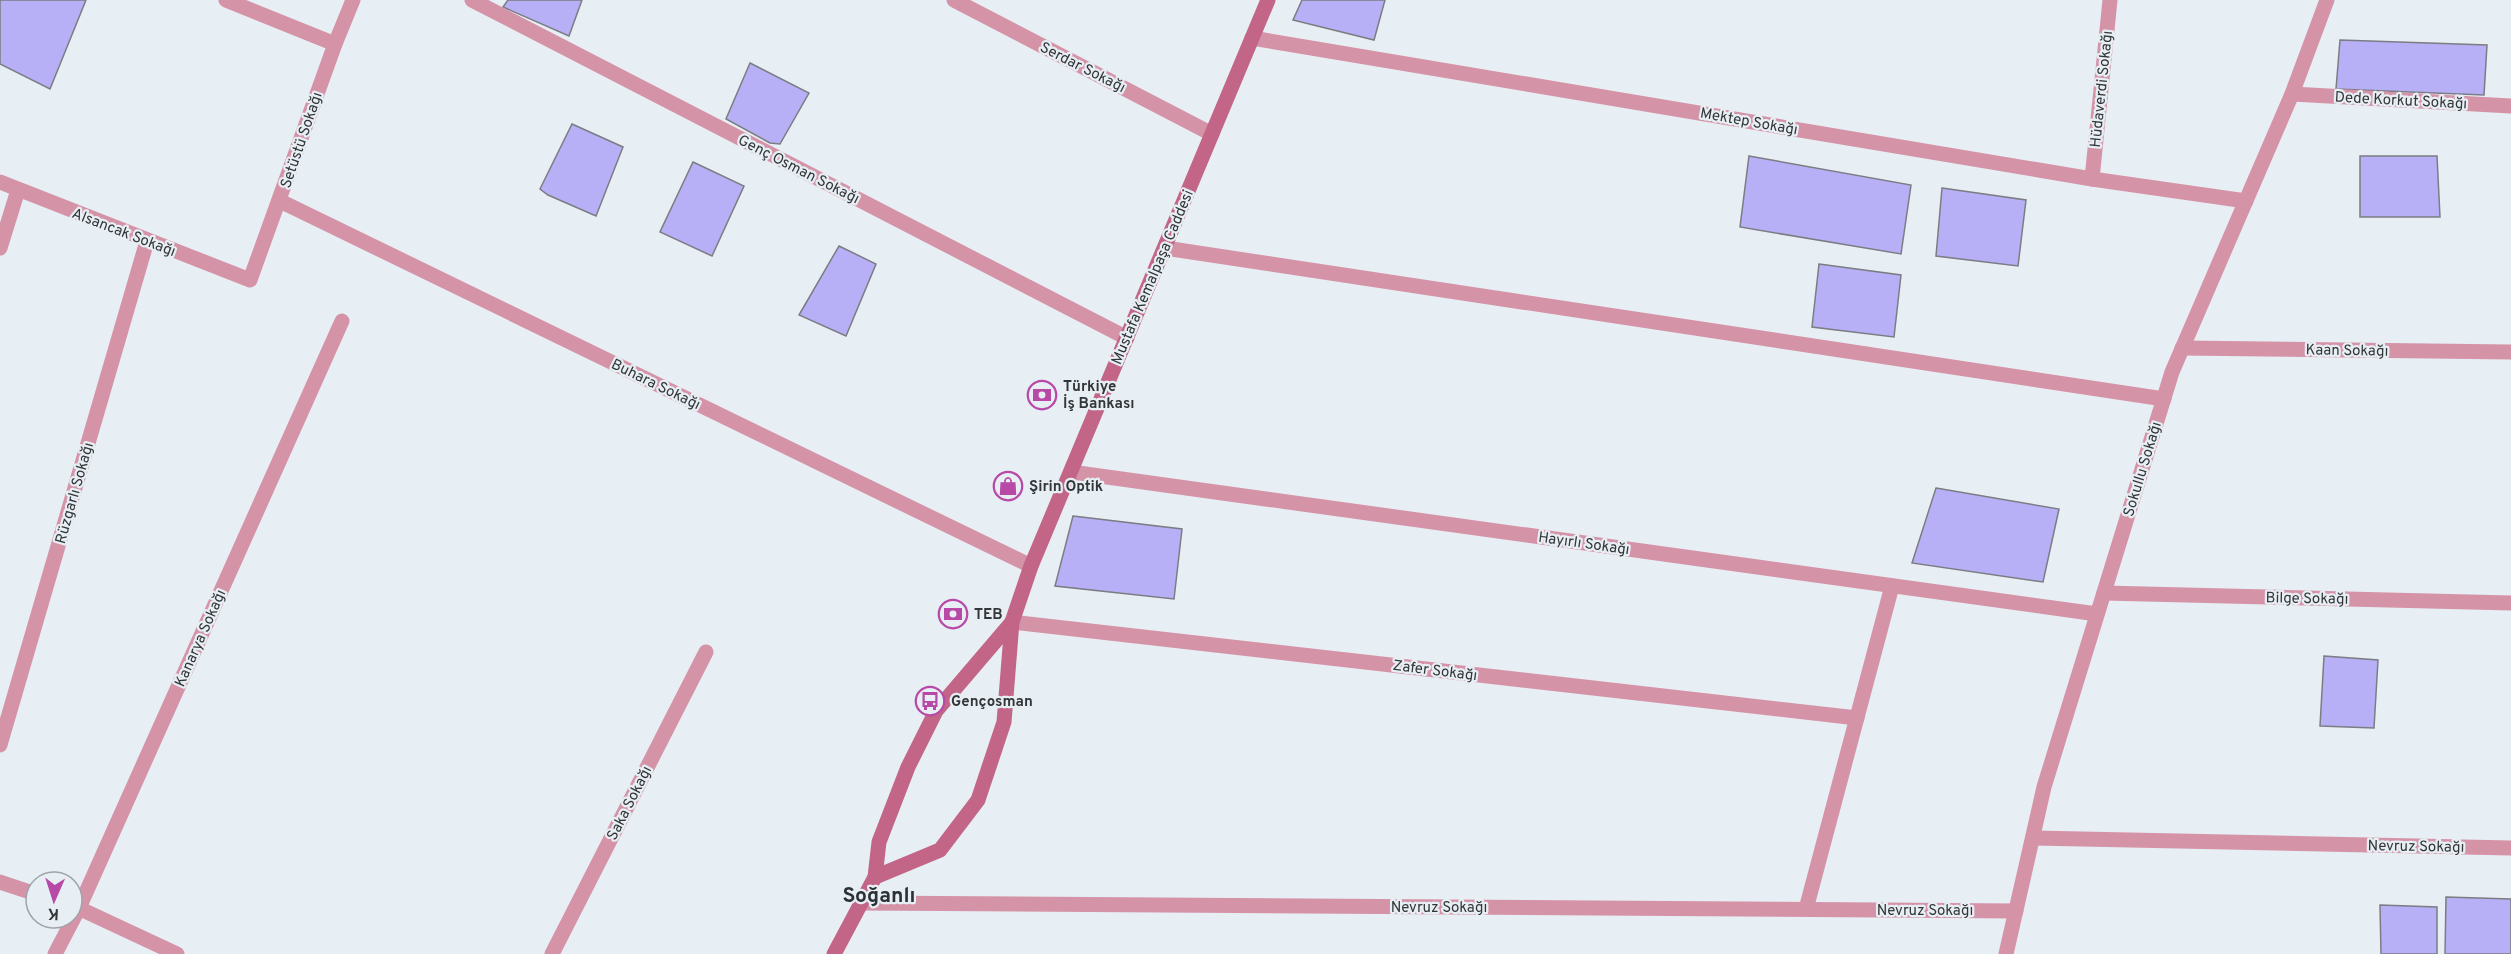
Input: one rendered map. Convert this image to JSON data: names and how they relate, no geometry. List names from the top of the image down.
{
  "streets": {
    "street": [
      "Serdar Sokağı",
      "Hüdaverdi Sokağı",
      "Dede Korkut Sokağı",
      "Mektep Sokağı",
      "Setüstü Sokağı",
      "Genç Osman Sokağı",
      "Alsancak Sokağı",
      "Mustafa Kemalpaşa Caddesi",
      "Kaan Sokağı",
      "Buhara Sokağı",
      "Sokullu Sokağı",
      "Rüzgarlı Sokağı",
      "Hayırlı Sokağı",
      "Bilge Sokağı",
      "Kanarya Sokağı",
      "Zafer Sokağı",
      "Saka Sokağı",
      "Nevruz Sokağı"
    ]
  },
  "crossings": [
    ["Serdar Sokağı", "Mustafa Kemalpaşa Caddesi"],
    ["Hüdaverdi Sokağı", "Mektep Sokağı"],
    ["Dede Korkut Sokağı", "Sokullu Sokağı"],
    ["Mektep Sokağı", "Mustafa Kemalpaşa Caddesi"],
    ["Mektep Sokağı", "Sokullu Sokağı"],
    ["Setüstü Sokağı", "Alsancak Sokağı"],
    ["Setüstü Sokağı", "Buhara Sokağı"],
    ["Genç Osman Sokağı", "Mustafa Kemalpaşa Caddesi"],
    ["Alsancak Sokağı", "Rüzgarlı Sokağı"],
    ["Mustafa Kemalpaşa Caddesi", "Buhara Sokağı"],
    ["Mustafa Kemalpaşa Caddesi", "Hayırlı Sokağı"],
    ["Mustafa Kemalpaşa Caddesi", "Zafer Sokağı"],
    ["Kaan Sokağı", "Sokullu Sokağı"],
    ["Sokullu Sokağı", "Hayırlı Sokağı"],
    ["Sokullu Sokağı", "Bilge Sokağı"],
    ["Sokullu Sokağı", "Nevruz Sokağı"]
  ],
  "districts": ["Soğanlı"],
  "places": {
    "bank": ["Türkiye İş Bankası", "TEB"],
    "shop": ["Şirin Optik"],
    "bus stop": ["Gençosman"]
  },
  "north": "bottom"
}
